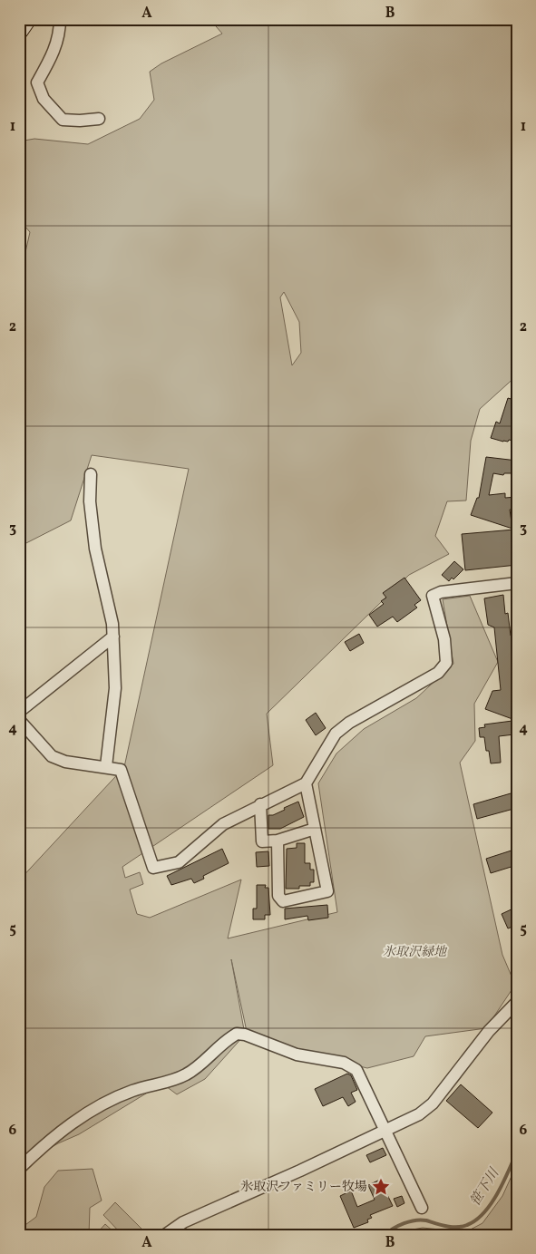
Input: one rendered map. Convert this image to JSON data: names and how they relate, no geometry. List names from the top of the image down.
{
  "water": ["笹下川"],
  "parks": ["氷取沢緑地"],
  "places": {
    "place": ["氷取沢ファミリー牧場"]
  },
  "grid": {
    "columns": ["A", "B"],
    "rows": [
      "1",
      "2",
      "3",
      "4",
      "5",
      "6"
    ]
  }
}
